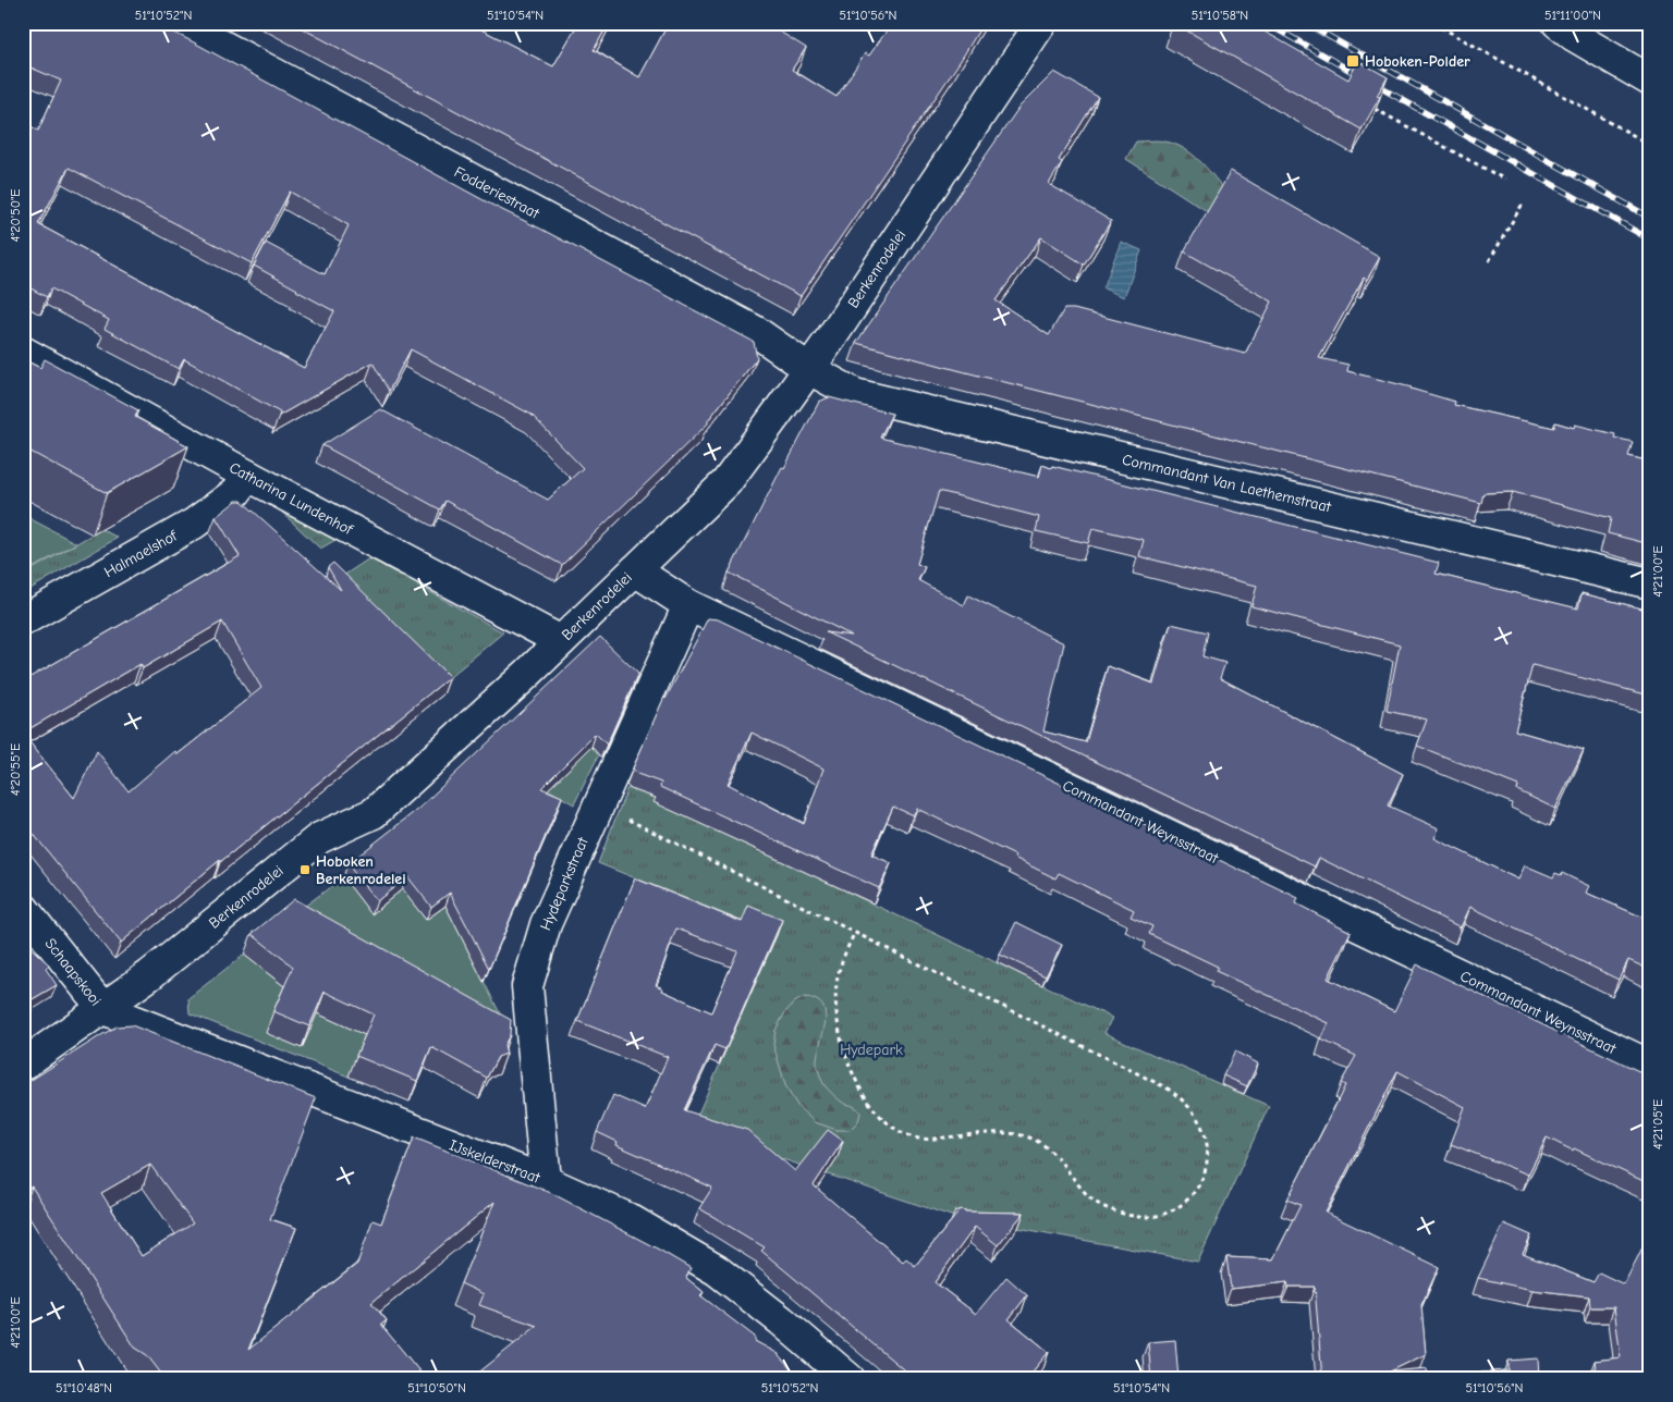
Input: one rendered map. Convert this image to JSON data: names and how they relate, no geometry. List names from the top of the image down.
{
  "streets": {
    "street": [
      "Fodderiestraat",
      "Berkenrodelei",
      "Commandant Van Laethemstraat",
      "Catharina Lundenhof",
      "Halmaelshof",
      "Commandant Weynsstraat",
      "Hydeparkstraat",
      "Schaapskooi",
      "IJskelderstraat"
    ]
  },
  "crossings": [
    ["Fodderiestraat", "Berkenrodelei"],
    ["Fodderiestraat", "Commandant Van Laethemstraat"],
    ["Berkenrodelei", "Commandant Van Laethemstraat"],
    ["Berkenrodelei", "Catharina Lundenhof"],
    ["Berkenrodelei", "Commandant Weynsstraat"],
    ["Berkenrodelei", "Schaapskooi"],
    ["Berkenrodelei", "IJskelderstraat"],
    ["Catharina Lundenhof", "Halmaelshof"],
    ["Commandant Weynsstraat", "Hydeparkstraat"],
    ["Hydeparkstraat", "IJskelderstraat"],
    ["Schaapskooi", "IJskelderstraat"]
  ],
  "parks": ["Hydepark"],
  "places": {
    "transit": ["Hoboken-Polder", "Hoboken Berkenrodelei"]
  },
  "coordinates": [
    "51°10'52\"N",
    "51°10'54\"N",
    "51°10'56\"N",
    "51°10'58\"N",
    "51°11'00\"N",
    "4°20'50\"E",
    "4°21'00\"E",
    "4°20'55\"E",
    "4°21'05\"E",
    "51°10'48\"N",
    "51°10'50\"N"
  ]
}
